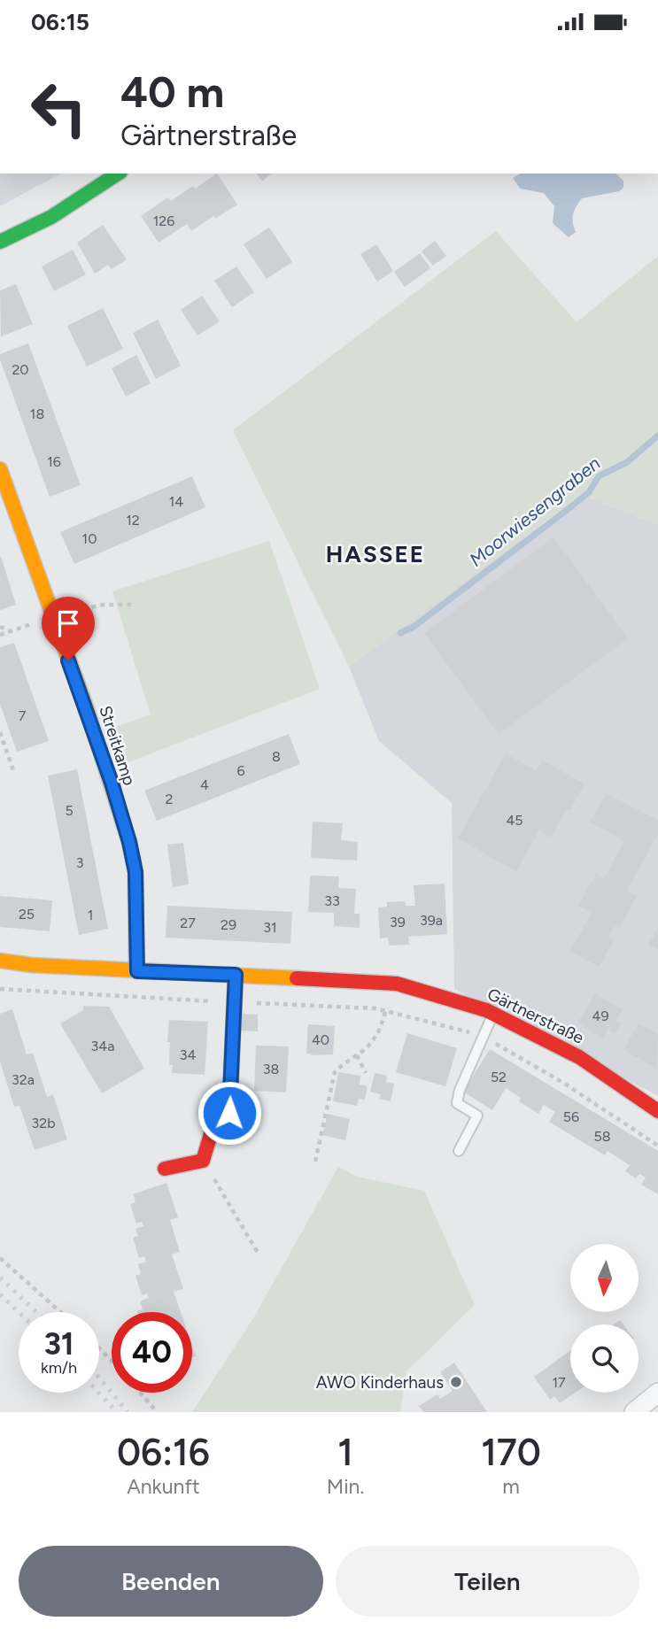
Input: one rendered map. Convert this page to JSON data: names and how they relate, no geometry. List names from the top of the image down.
{
  "streets": {
    "street": ["Streitkamp", "Gärtnerstraße"]
  },
  "crossings": [
    ["Streitkamp", "Gärtnerstraße"]
  ],
  "districts": ["HASSEE"],
  "water": ["Moorwiesengraben"],
  "places": ["AWO Kinderhaus"],
  "house_numbers": [
    "126",
    "20",
    "18",
    "16",
    "14",
    "12",
    "10",
    "7",
    "8",
    "6",
    "4",
    "2",
    "5",
    "45",
    "3",
    "33",
    "25",
    "1",
    "39a",
    "39",
    "27",
    "29",
    "31",
    "49",
    "40",
    "34a",
    "34",
    "38",
    "52",
    "32a",
    "56",
    "32b",
    "58",
    "17"
  ],
  "north": "bottom",
  "page": {
    "status": "06:15",
    "turn": ["40 m", "Gärtnerstraße"],
    "speed": "31 km/h",
    "limit": "40",
    "eta": [
      "06:16",
      "Ankunft",
      "1",
      "Min.",
      "170",
      "m"
    ],
    "buttons": ["Beenden", "Teilen"]
  }
}
